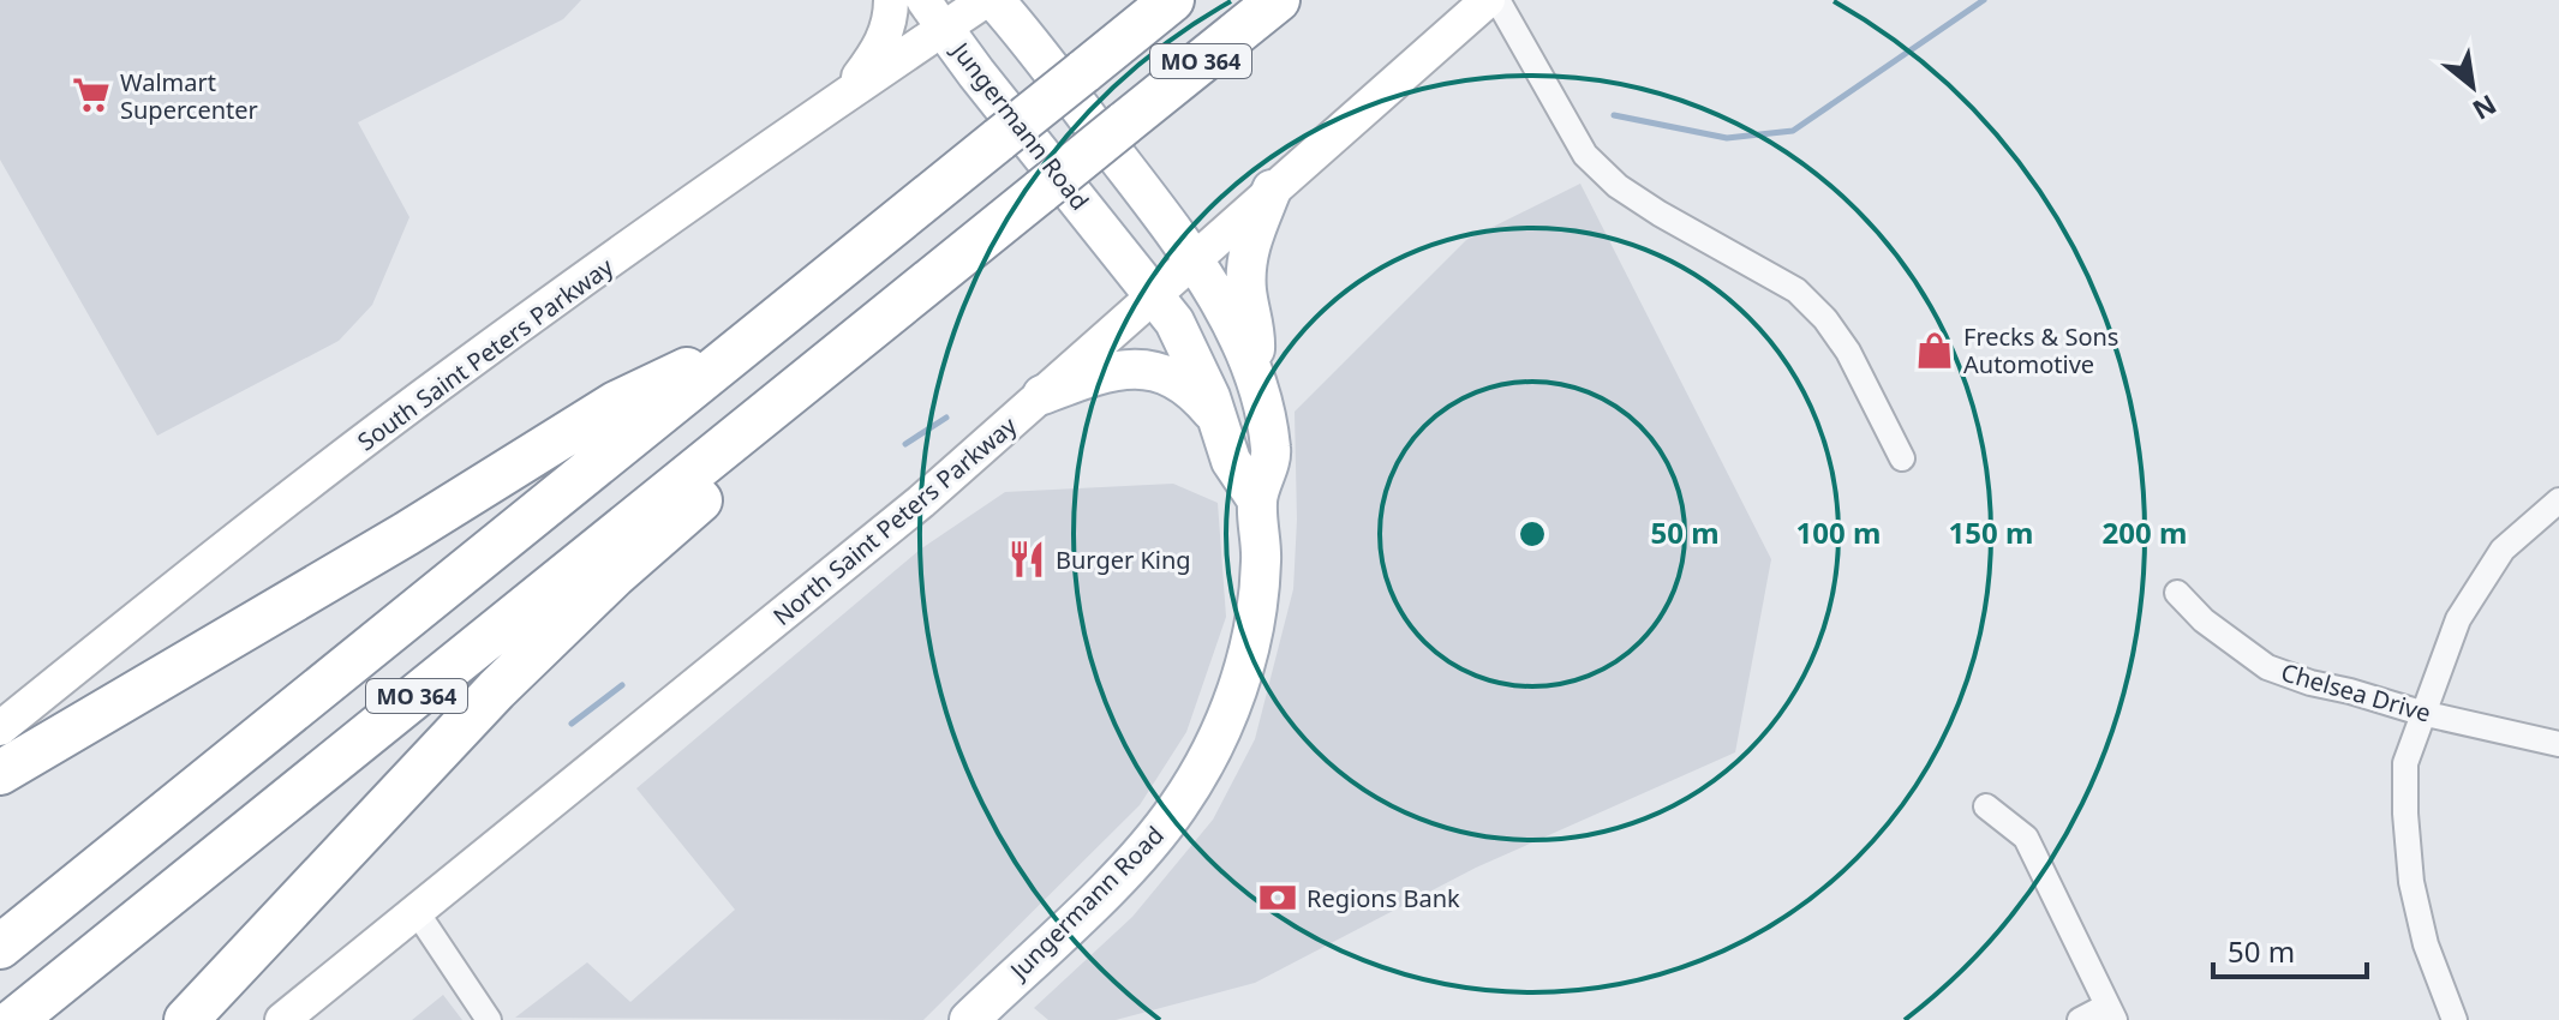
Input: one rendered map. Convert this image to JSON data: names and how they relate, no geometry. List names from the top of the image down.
{
  "streets": {
    "highway": ["MO 364"],
    "main road": ["Jungermann Road", "South Saint Peters Parkway", "North Saint Peters Parkway"],
    "street": ["Chelsea Drive"]
  },
  "crossings": [
    ["Jungermann Road", "South Saint Peters Parkway"],
    ["Jungermann Road", "North Saint Peters Parkway"]
  ],
  "places": {
    "supermarket": ["Walmart Supercenter"],
    "shop": ["Frecks & Sons Automotive"],
    "restaurant": ["Burger King"],
    "bank": ["Regions Bank"]
  },
  "scale_bar": "50 m",
  "north": "bottom right",
  "rings": [
    "50 m",
    "100 m",
    "150 m",
    "200 m"
  ]
}
